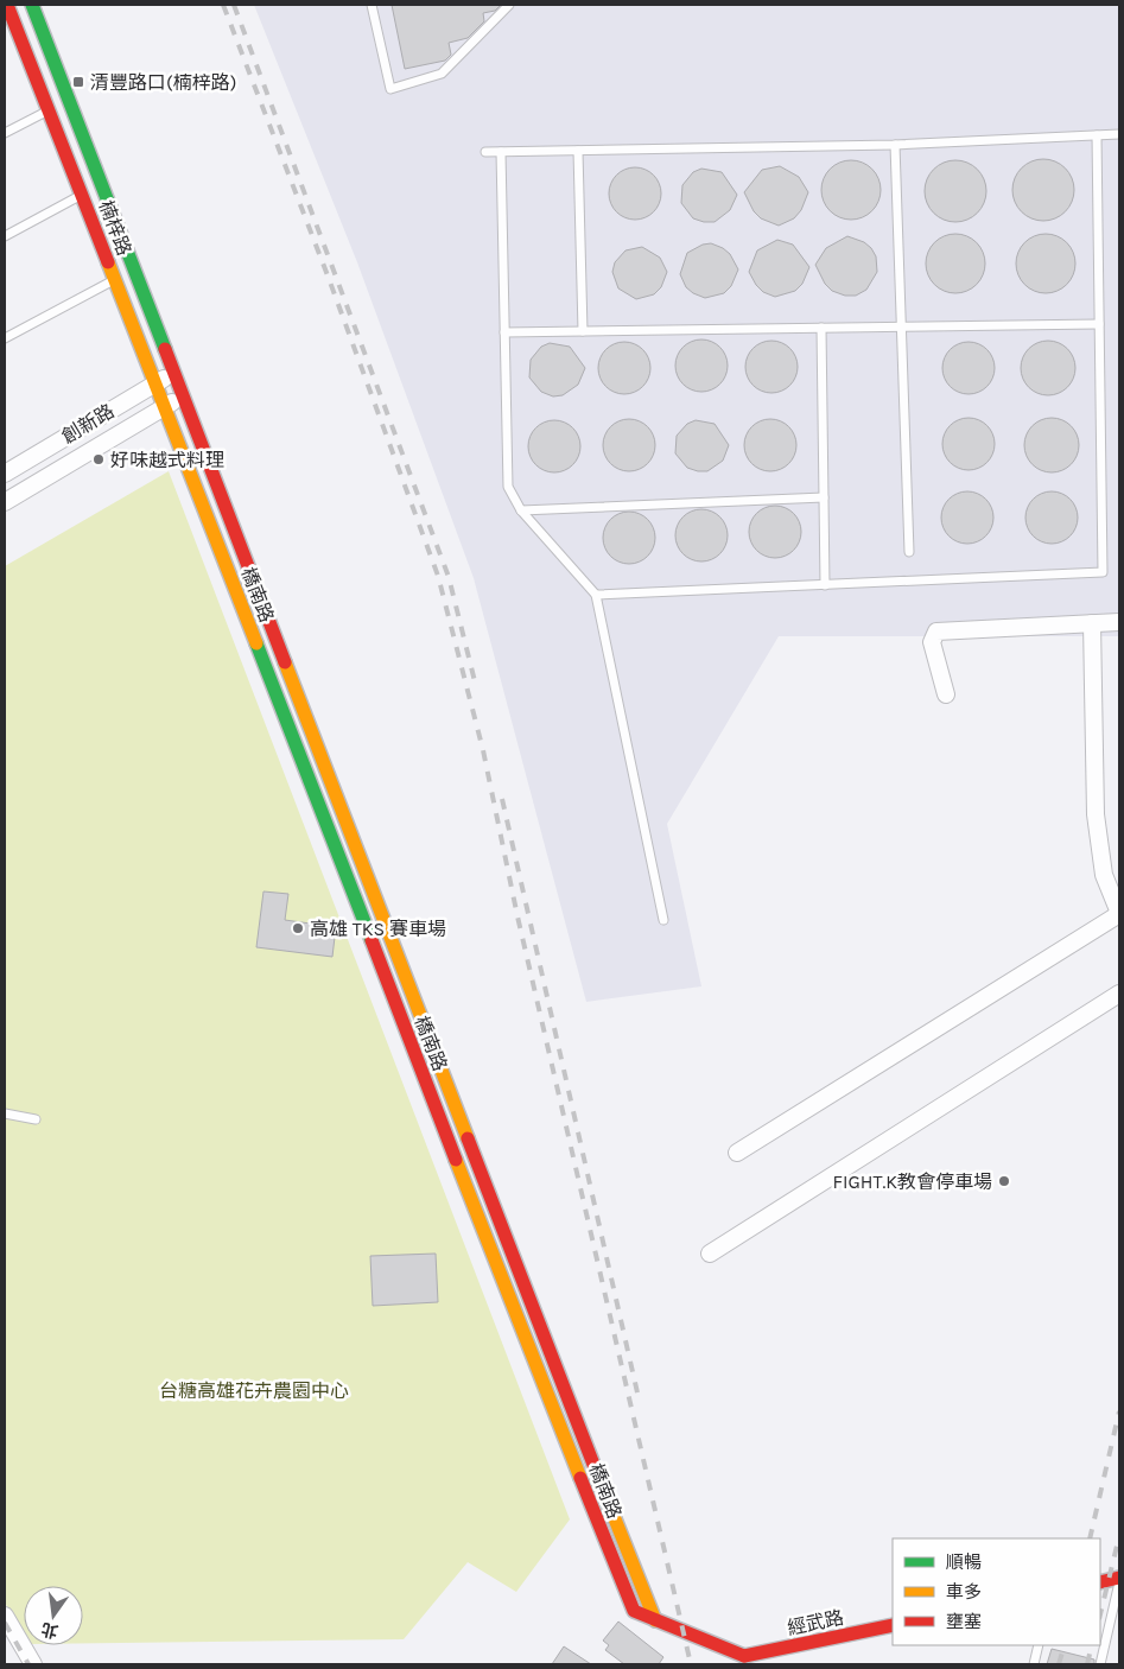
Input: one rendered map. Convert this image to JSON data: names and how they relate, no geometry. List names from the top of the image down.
{
  "streets": {
    "street": [
      "楠梓路",
      "創新路",
      "橋南路",
      "經武路"
    ]
  },
  "crossings": [
    ["楠梓路", "創新路"],
    ["楠梓路", "橋南路"],
    ["橋南路", "經武路"]
  ],
  "parks": ["台糖高雄花卉農園中心"],
  "places": {
    "transit": ["清豐路口(楠梓路)"],
    "other": ["好味越式料理", "高雄 TKS 賽車場", "FIGHT.K教會停車場"]
  },
  "legend": ["順暢", "車多", "壅塞"],
  "north": "bottom"
}
